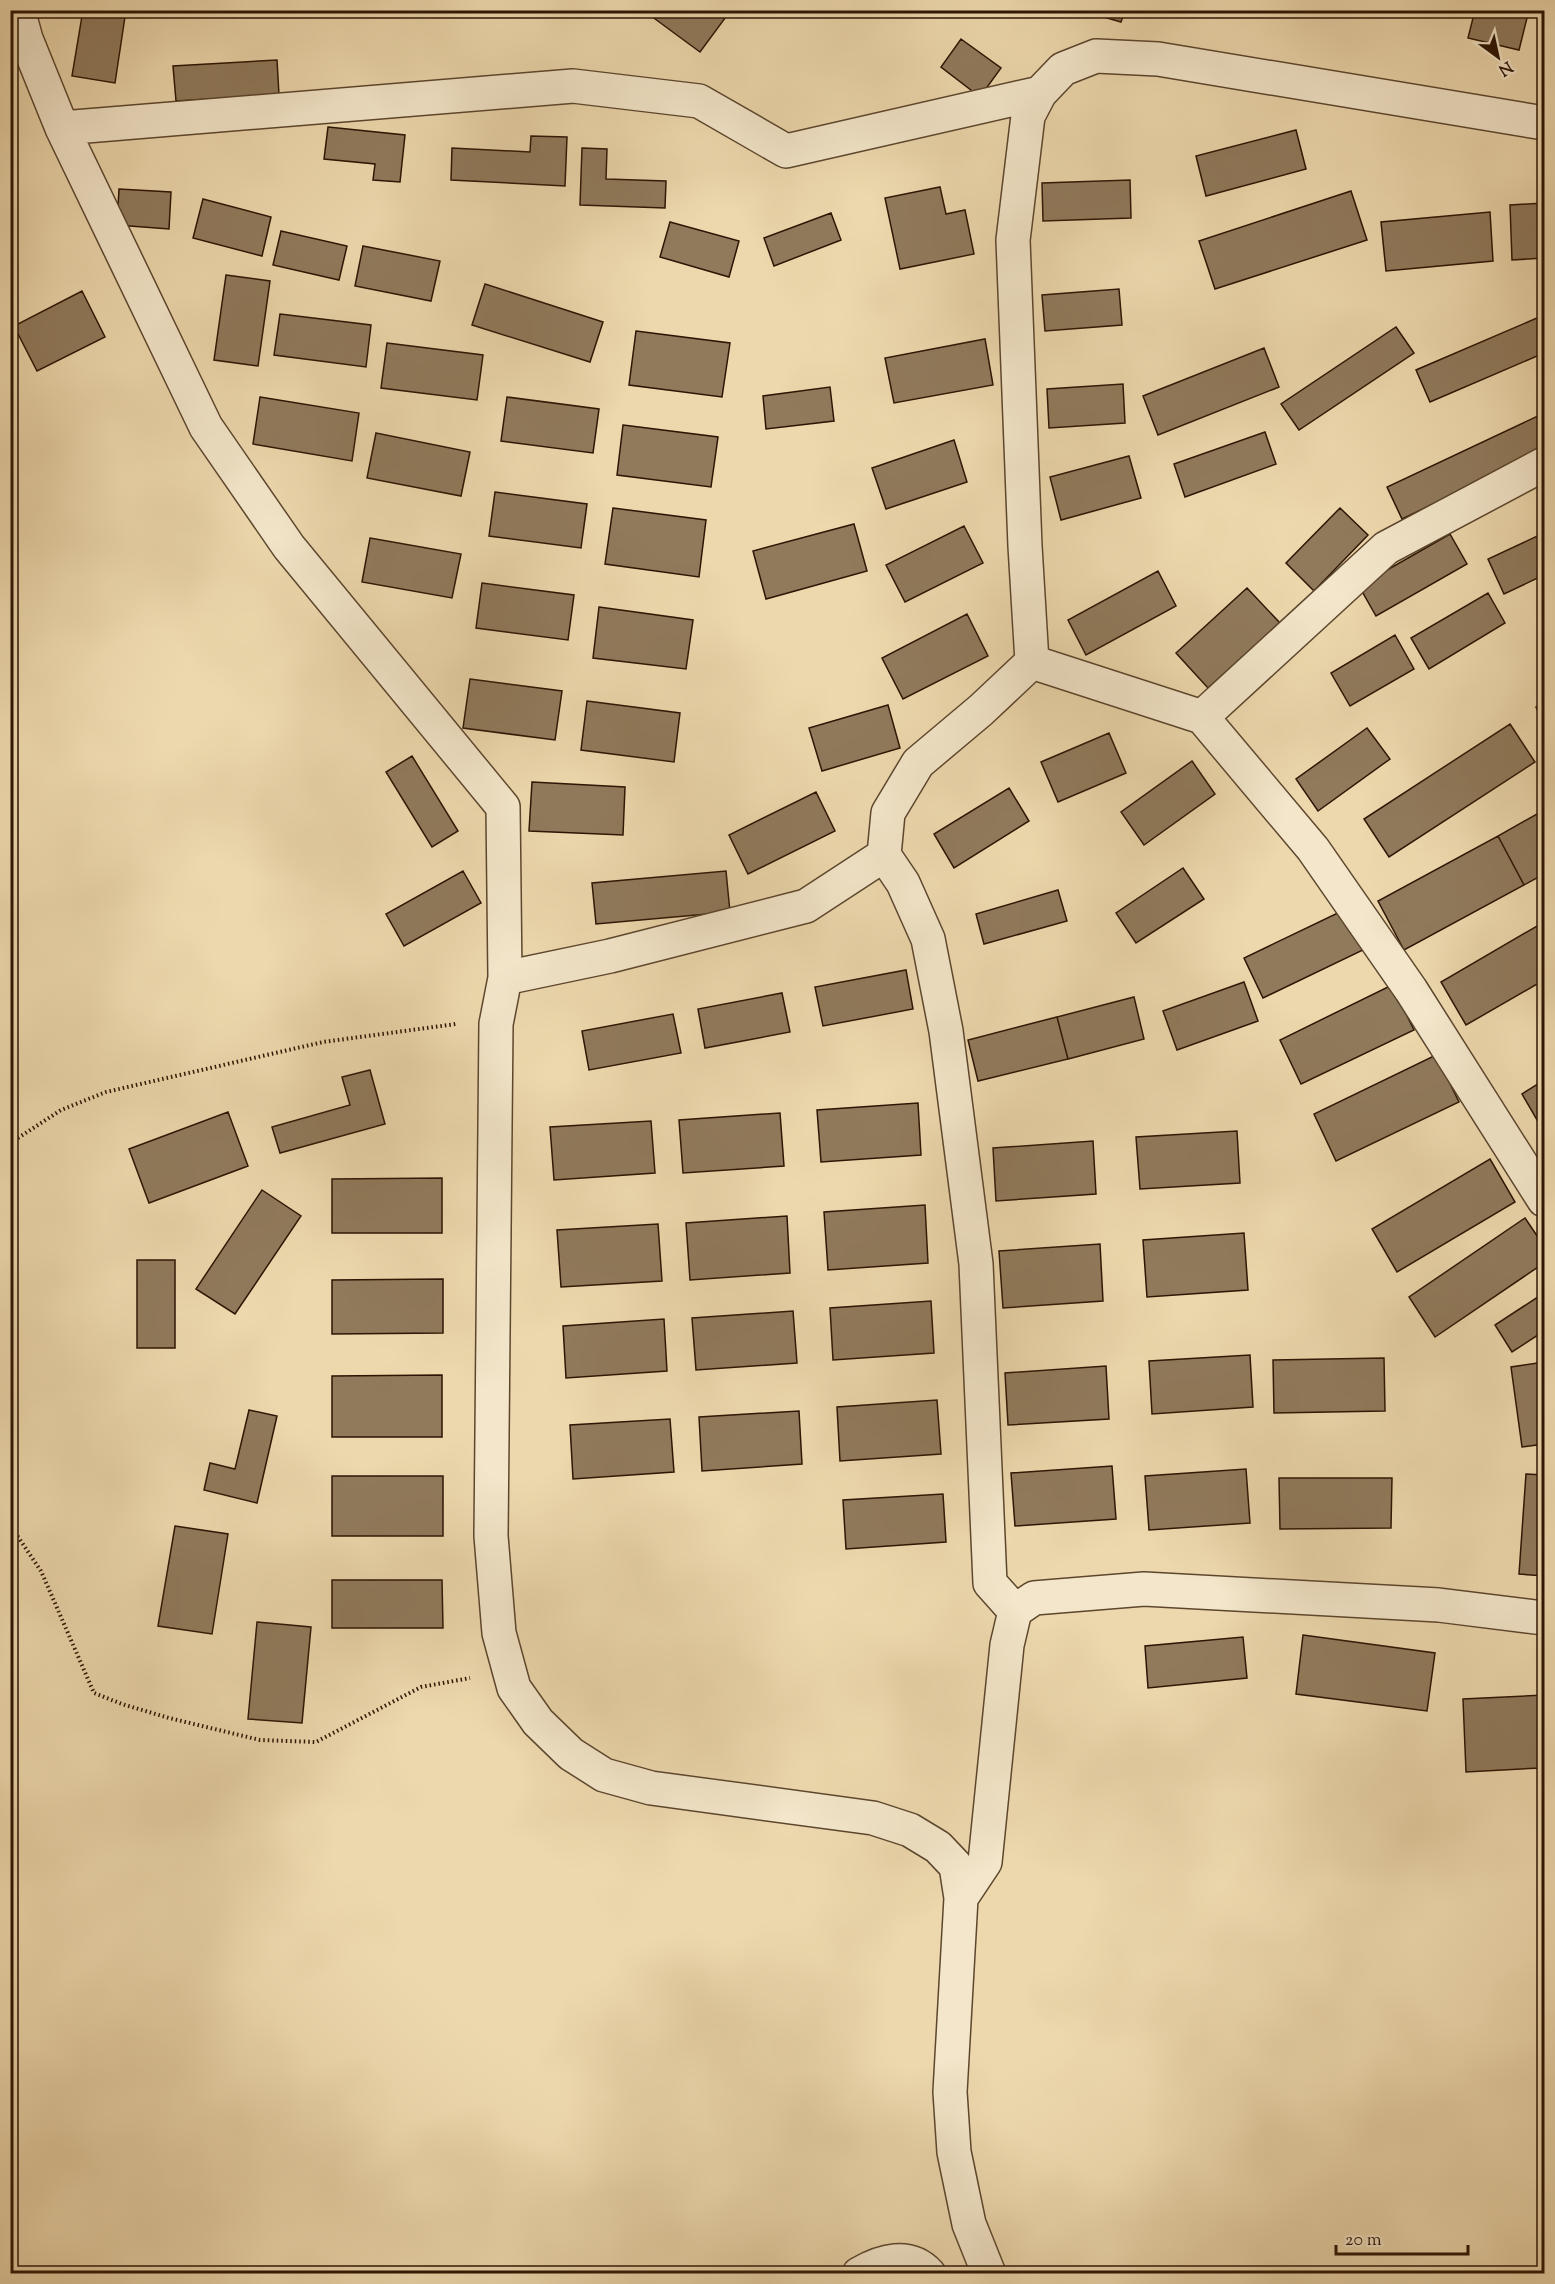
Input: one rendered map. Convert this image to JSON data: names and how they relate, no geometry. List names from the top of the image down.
{
  "scale_bar": "20 m",
  "north": "bottom right"
}
